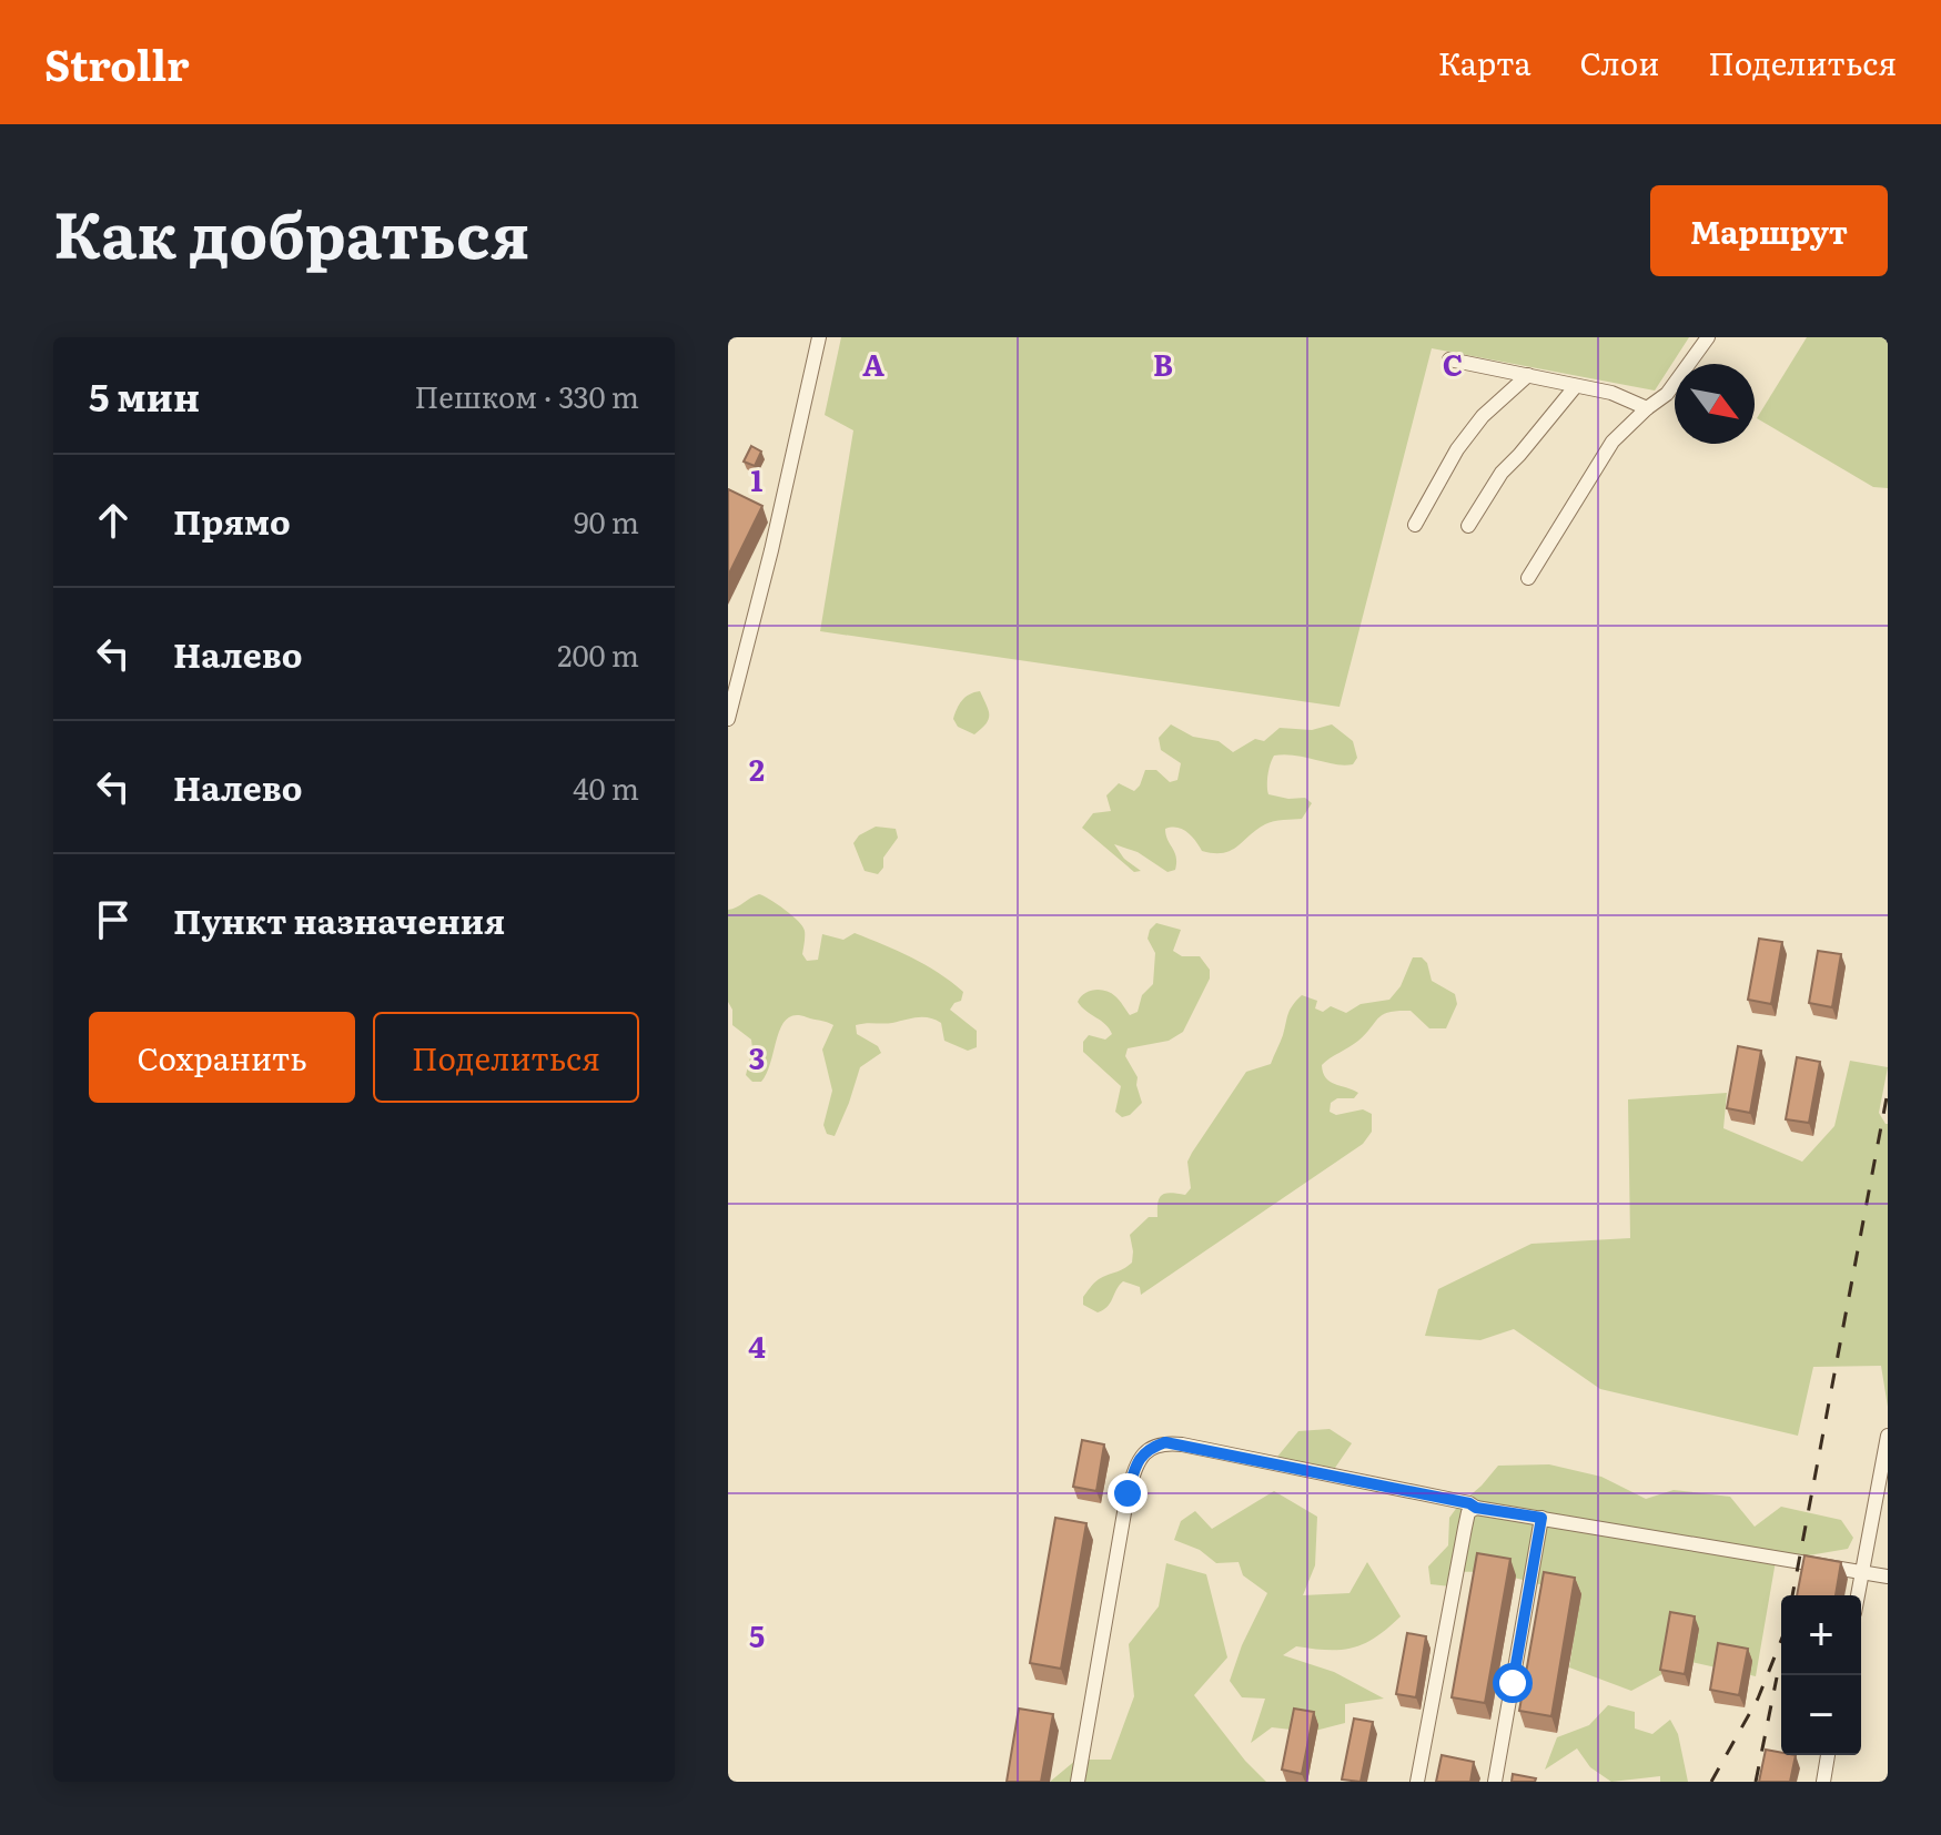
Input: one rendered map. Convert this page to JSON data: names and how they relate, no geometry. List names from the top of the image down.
{
  "north": "bottom right",
  "page": {
    "header": "Strollr",
    "nav": ["Карта", "Слои", "Поделиться"],
    "title": "Как добраться",
    "buttons": [
      "Маршрут",
      ["Сохранить", "Поделиться"]
    ],
    "heading": ["5 мин", "Пешком · 330 m"],
    "list": [
      ["Прямо", "90 m"],
      ["Налево", "200 m"],
      ["Налево", "40 m"],
      "Пункт назначения"
    ],
    "map_buttons": ["+", "−"]
  },
  "grid": {
    "columns": ["A", "B", "C"],
    "rows": [
      "1",
      "2",
      "3",
      "4",
      "5"
    ]
  }
}
